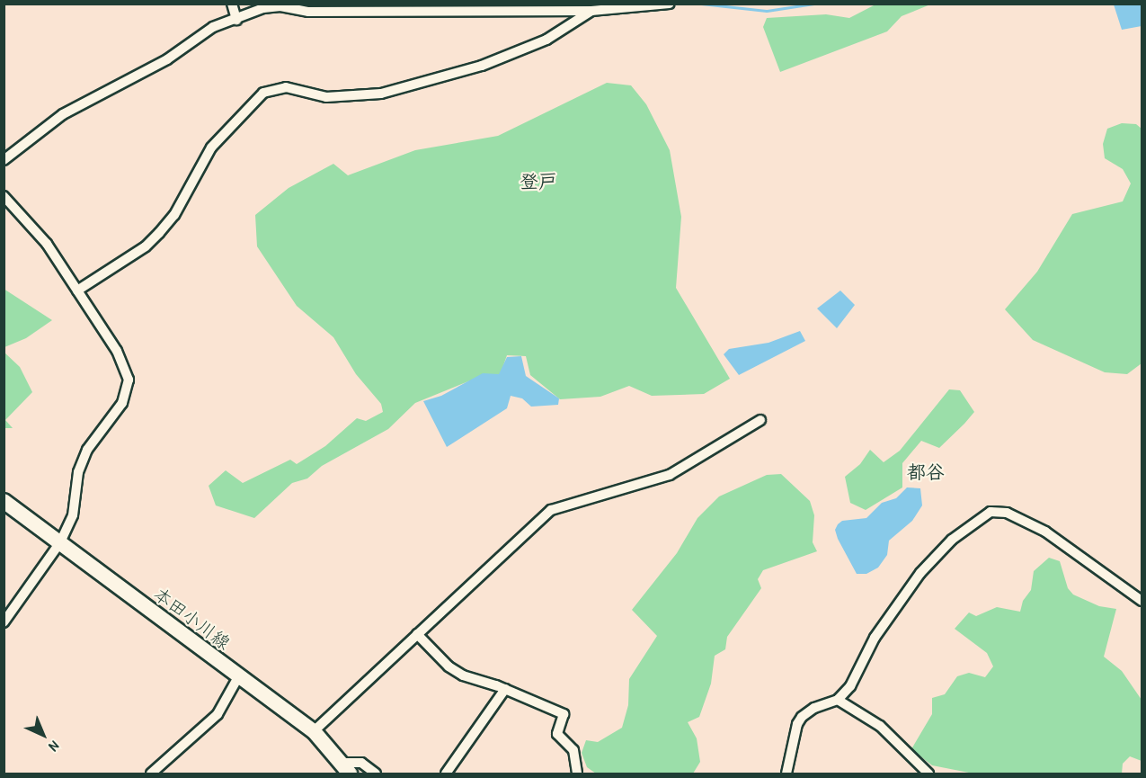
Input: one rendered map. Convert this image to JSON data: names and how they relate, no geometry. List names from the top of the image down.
{
  "streets": {
    "main road": ["本田小川線"]
  },
  "districts": ["登戸", "都谷"],
  "north": "bottom right"
}
